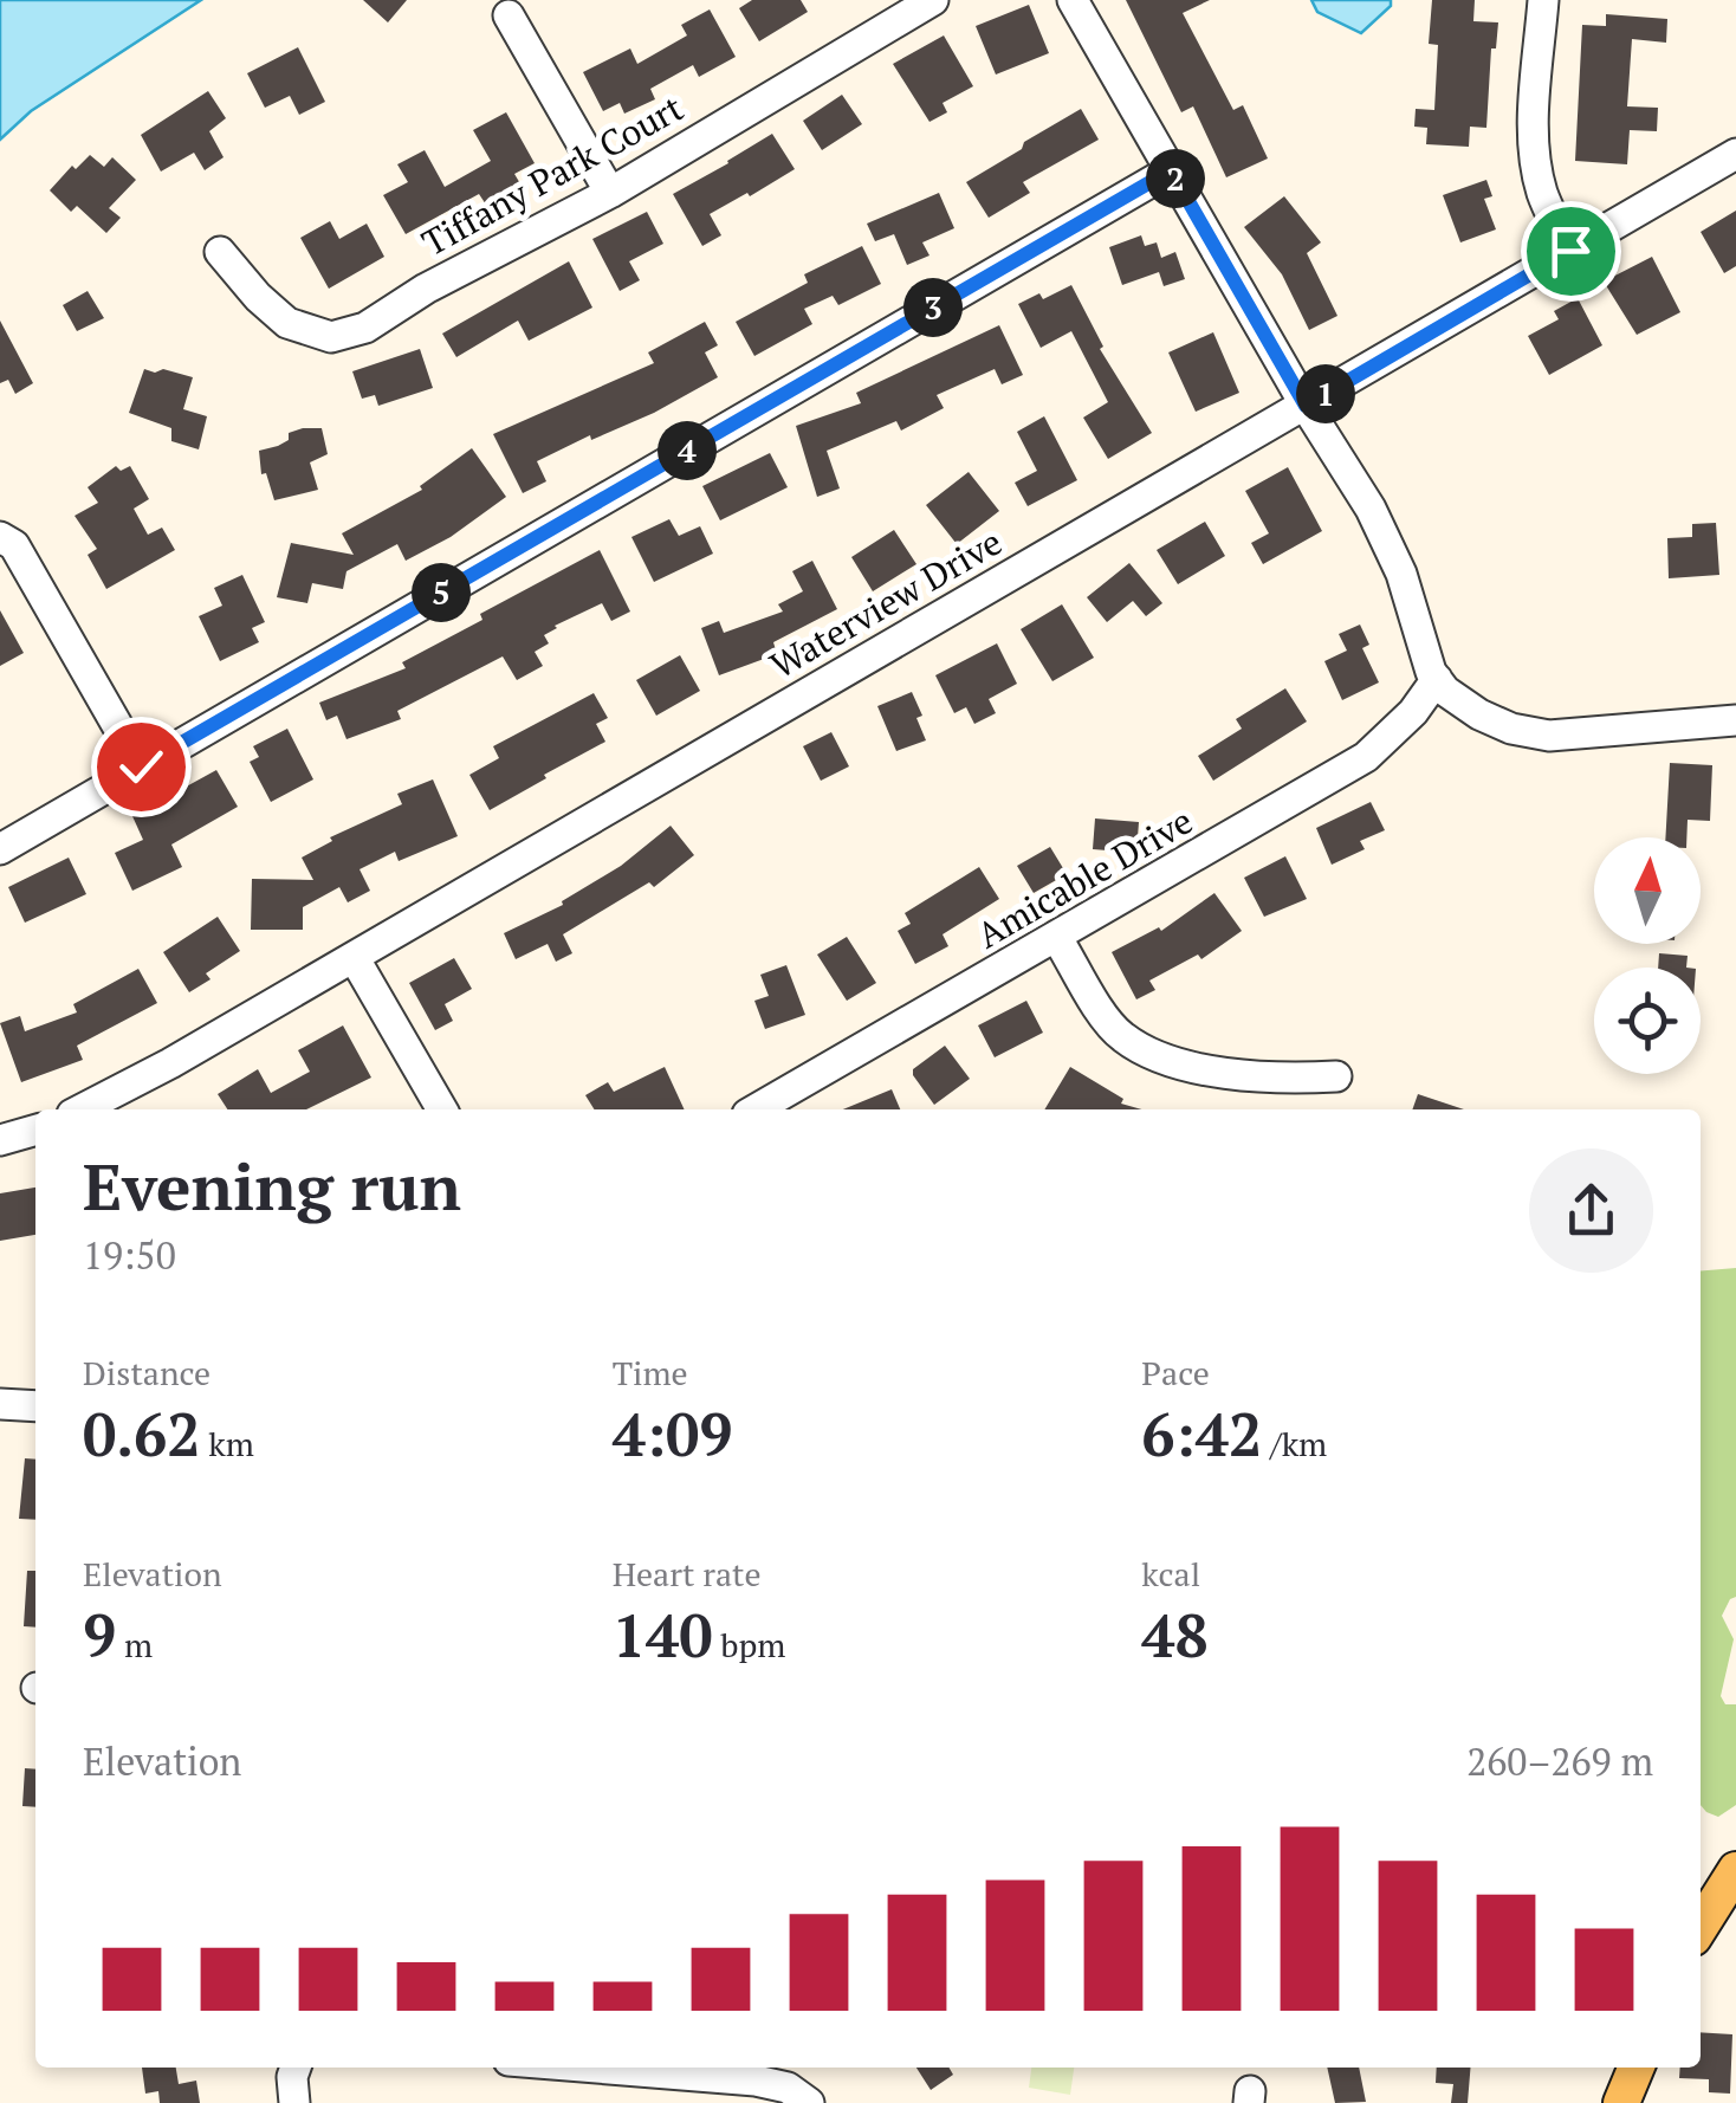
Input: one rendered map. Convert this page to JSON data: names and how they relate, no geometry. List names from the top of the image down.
{
  "streets": {
    "street": ["Tiffany Park Court", "Waterview Drive", "Amicable Drive"]
  },
  "north": "top",
  "page": {
    "pins": [
      "2",
      "3",
      "1",
      "4",
      "5"
    ],
    "heading": ["Evening run", "19:50"],
    "stats": [
      ["Distance", "0.62 km"],
      ["Time", "4:09"],
      ["Pace", "6:42 /km"],
      ["Elevation", "9 m"],
      ["Heart rate", "140 bpm"],
      ["kcal", "48"]
    ],
    "chart": ["Elevation", "260–269 m"]
  }
}
